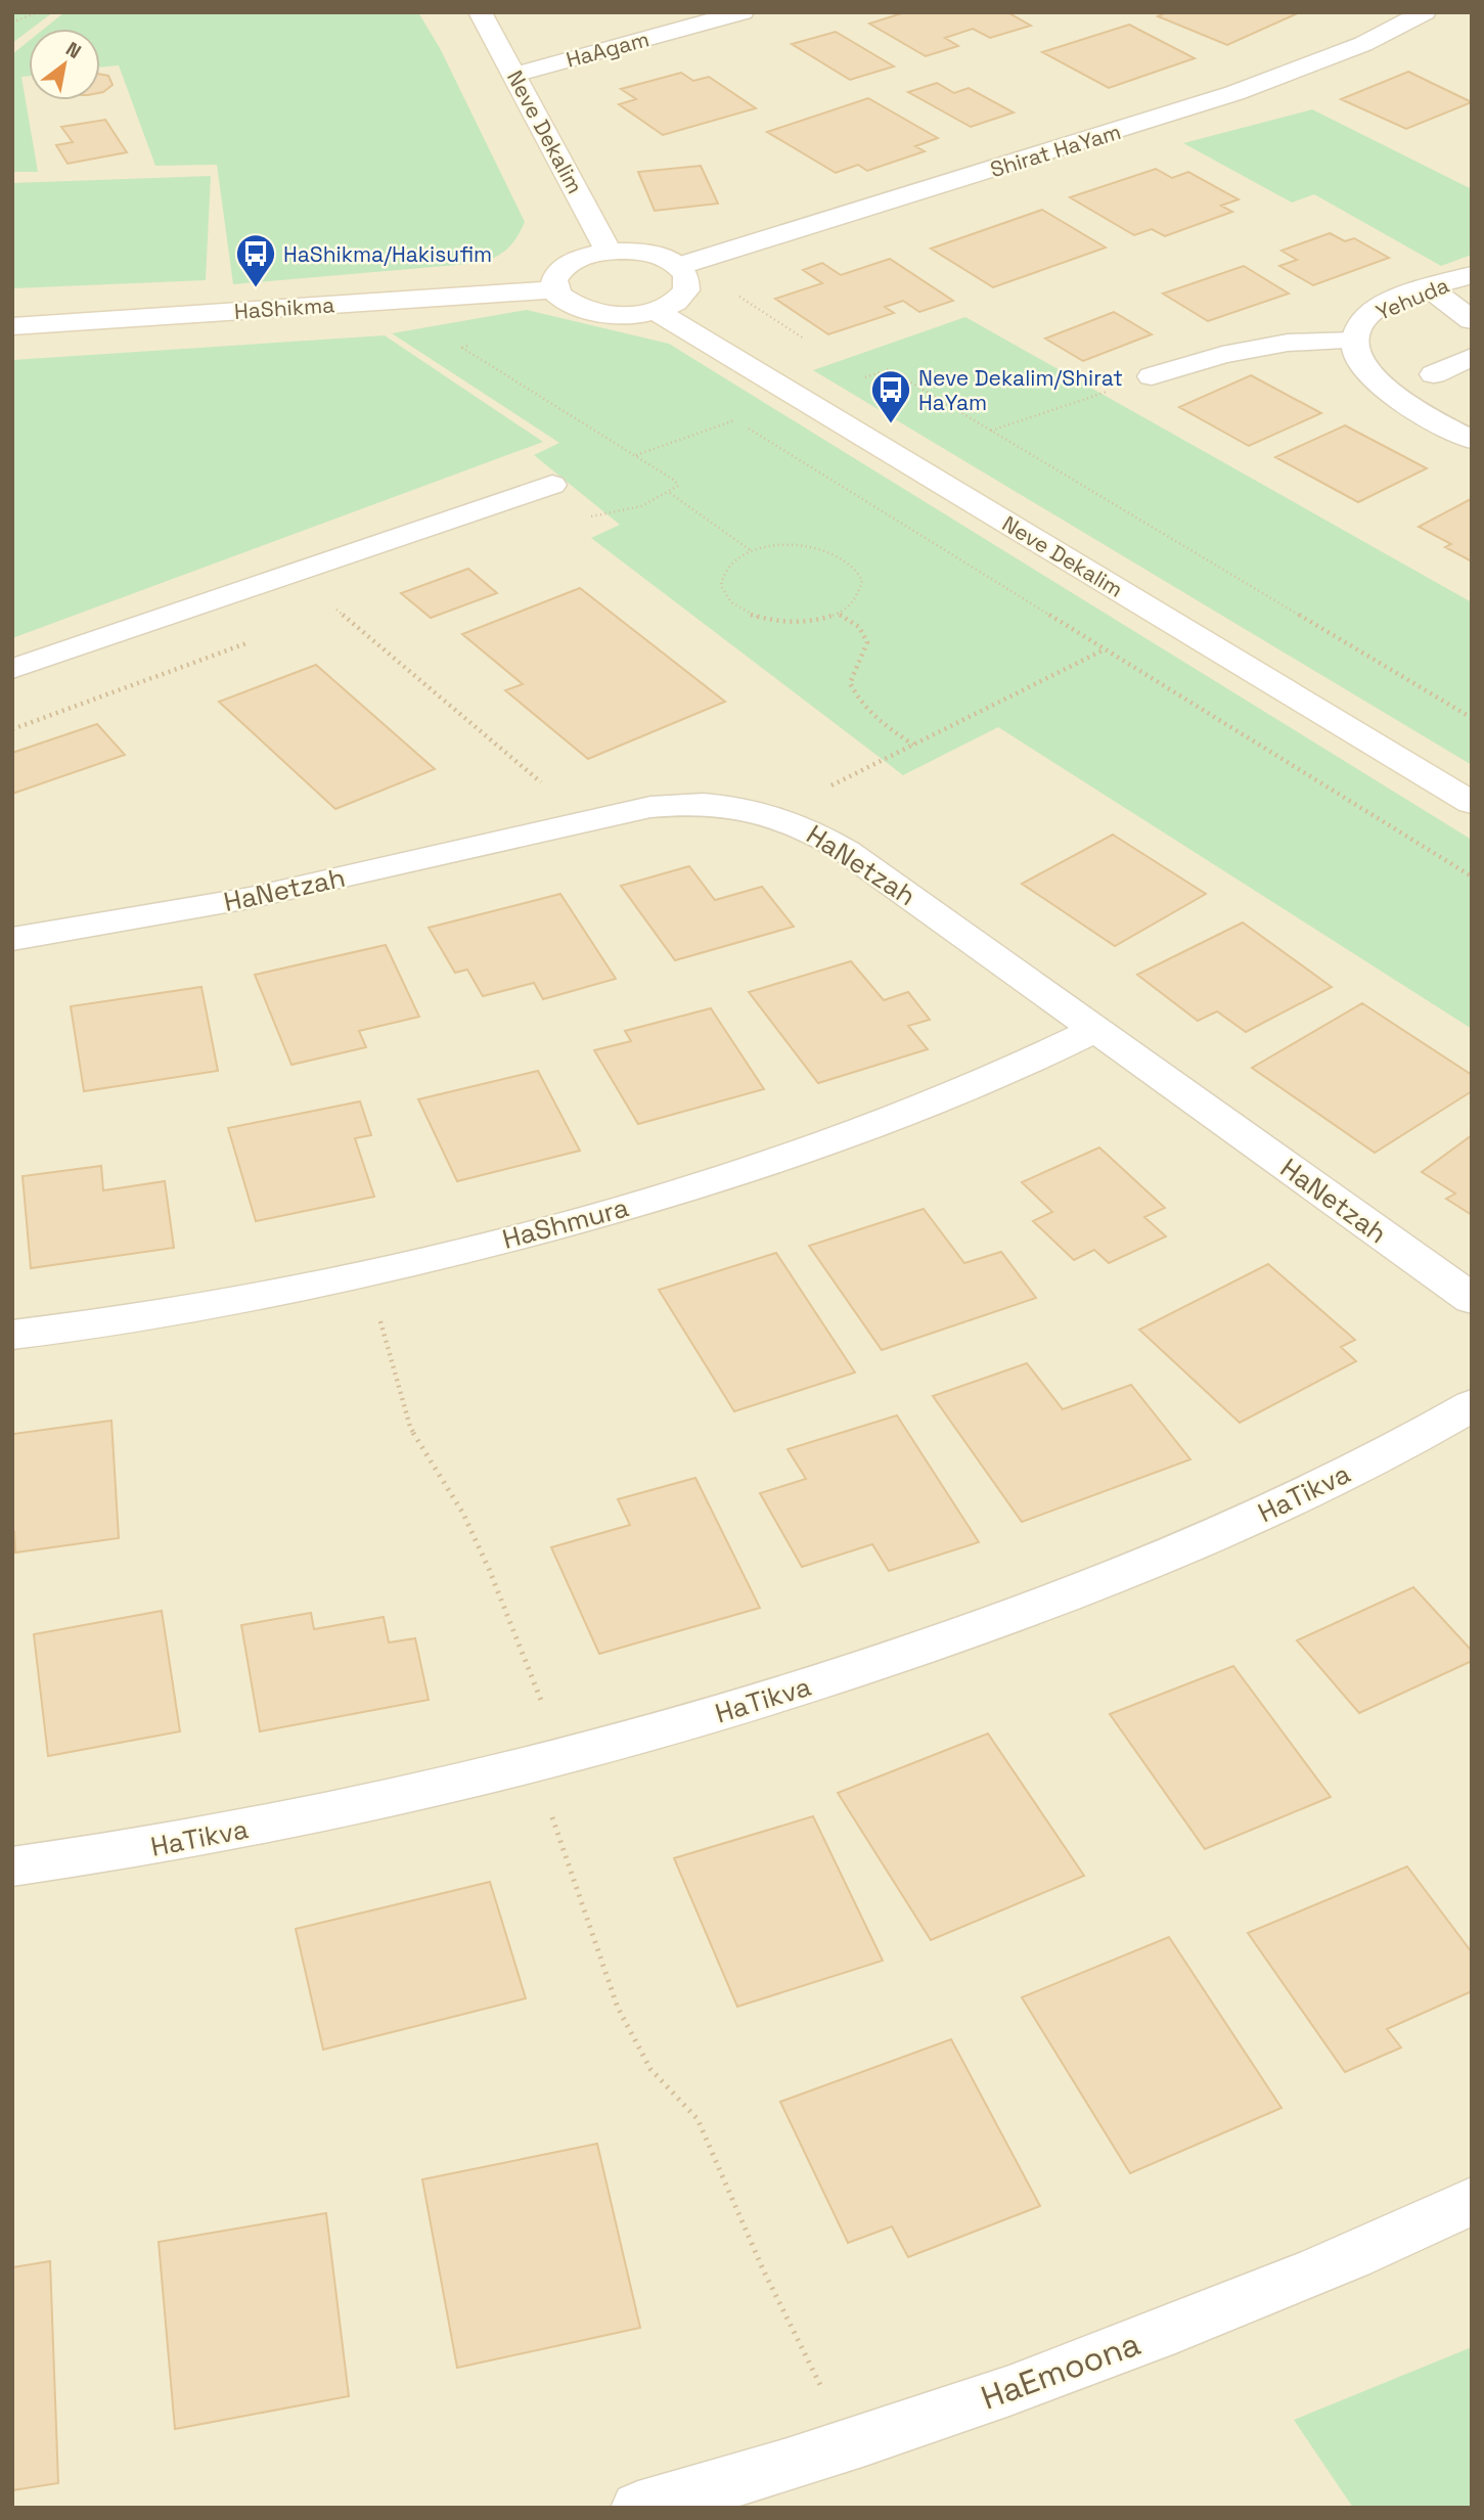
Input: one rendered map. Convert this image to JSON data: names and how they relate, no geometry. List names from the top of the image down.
{
  "streets": {
    "street": [
      "HaAgam",
      "Neve Dekalim",
      "Shirat HaYam",
      "Yehuda",
      "HaShikma",
      "HaNetzah",
      "HaShmura",
      "HaTikva",
      "HaEmoona"
    ]
  },
  "crossings": [
    ["HaAgam", "Neve Dekalim"],
    ["HaNetzah", "HaShmura"]
  ],
  "places": {
    "bus stop": ["HaShikma/Hakisufim", "Neve Dekalim/Shirat HaYam"]
  },
  "north": "top right"
}
